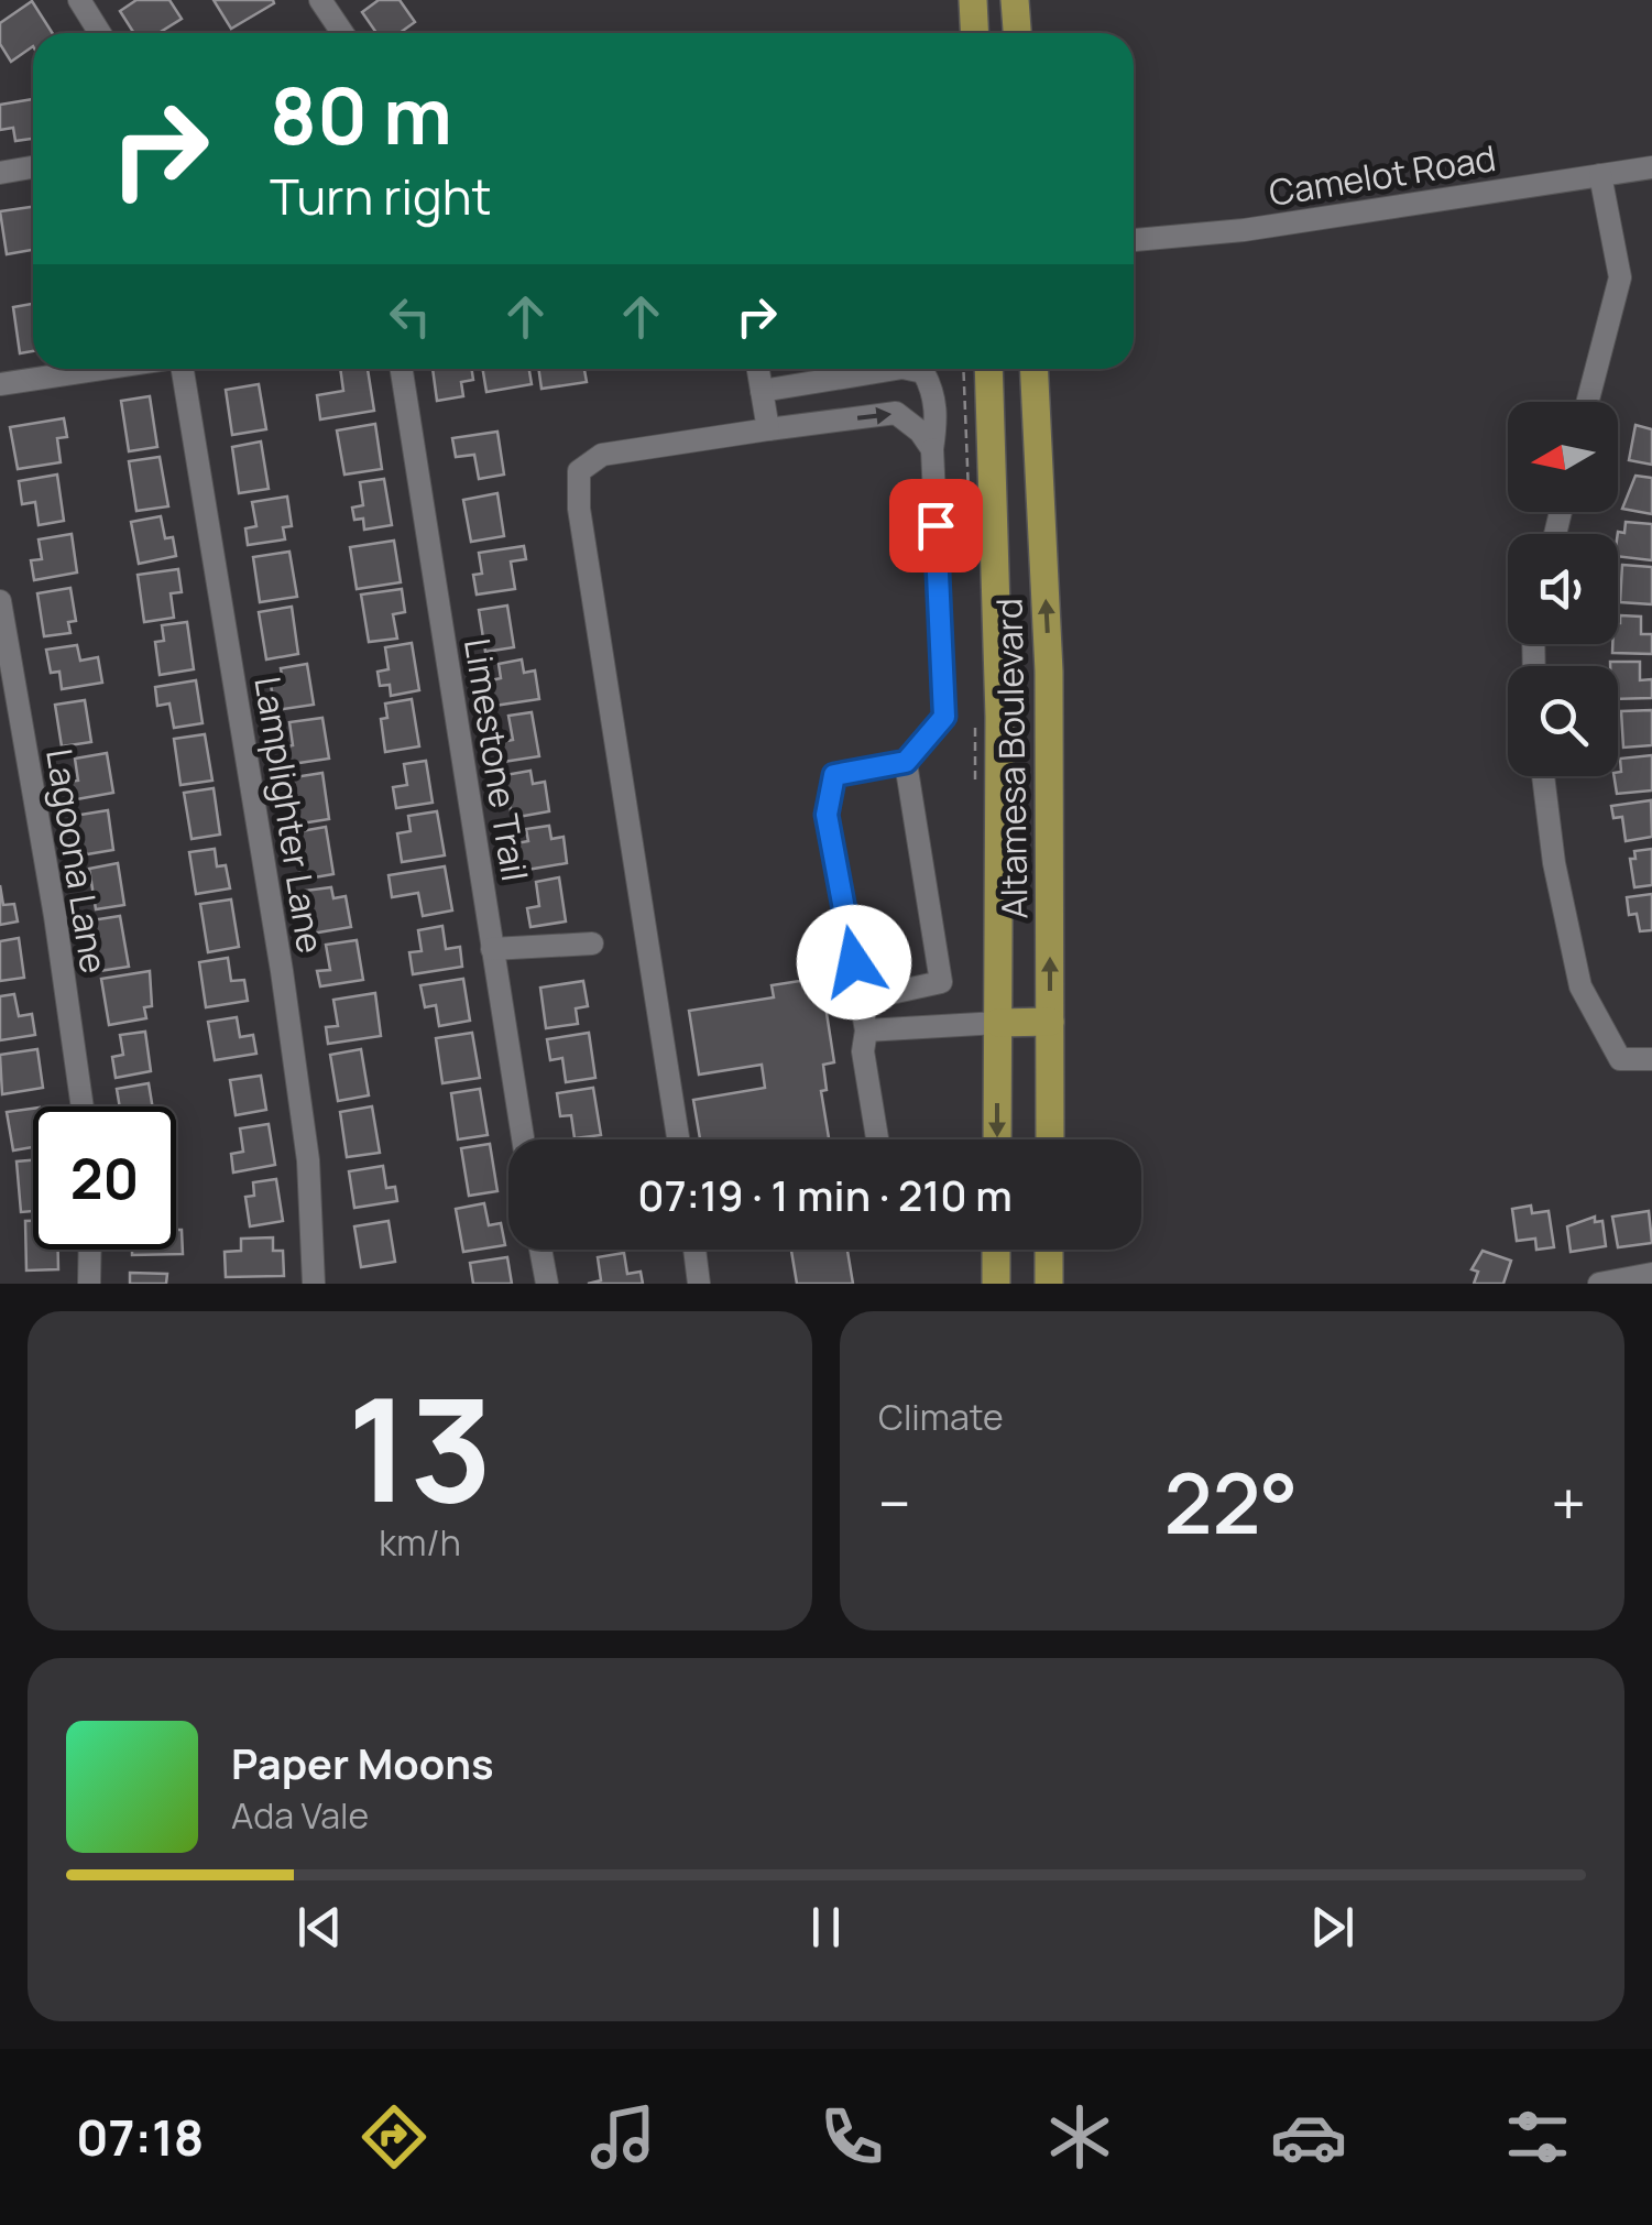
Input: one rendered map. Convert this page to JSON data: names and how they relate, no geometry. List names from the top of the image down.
{
  "streets": {
    "main road": ["Altamesa Boulevard"],
    "street": [
      "Camelot Road",
      "Limestone Trail",
      "Lamplighter Lane",
      "Lagoona Lane"
    ]
  },
  "north": "left",
  "page": {
    "turn": ["80 m", "Turn right"],
    "limit": "20",
    "trip": "07:19 · 1 min · 210 m",
    "tile": [
      ["13", "km/h"],
      "Climate"
    ],
    "heat": ["−", "22°", "+"],
    "song": ["Paper Moons", "Ada Vale"],
    "tabs": "07:18"
  }
}
